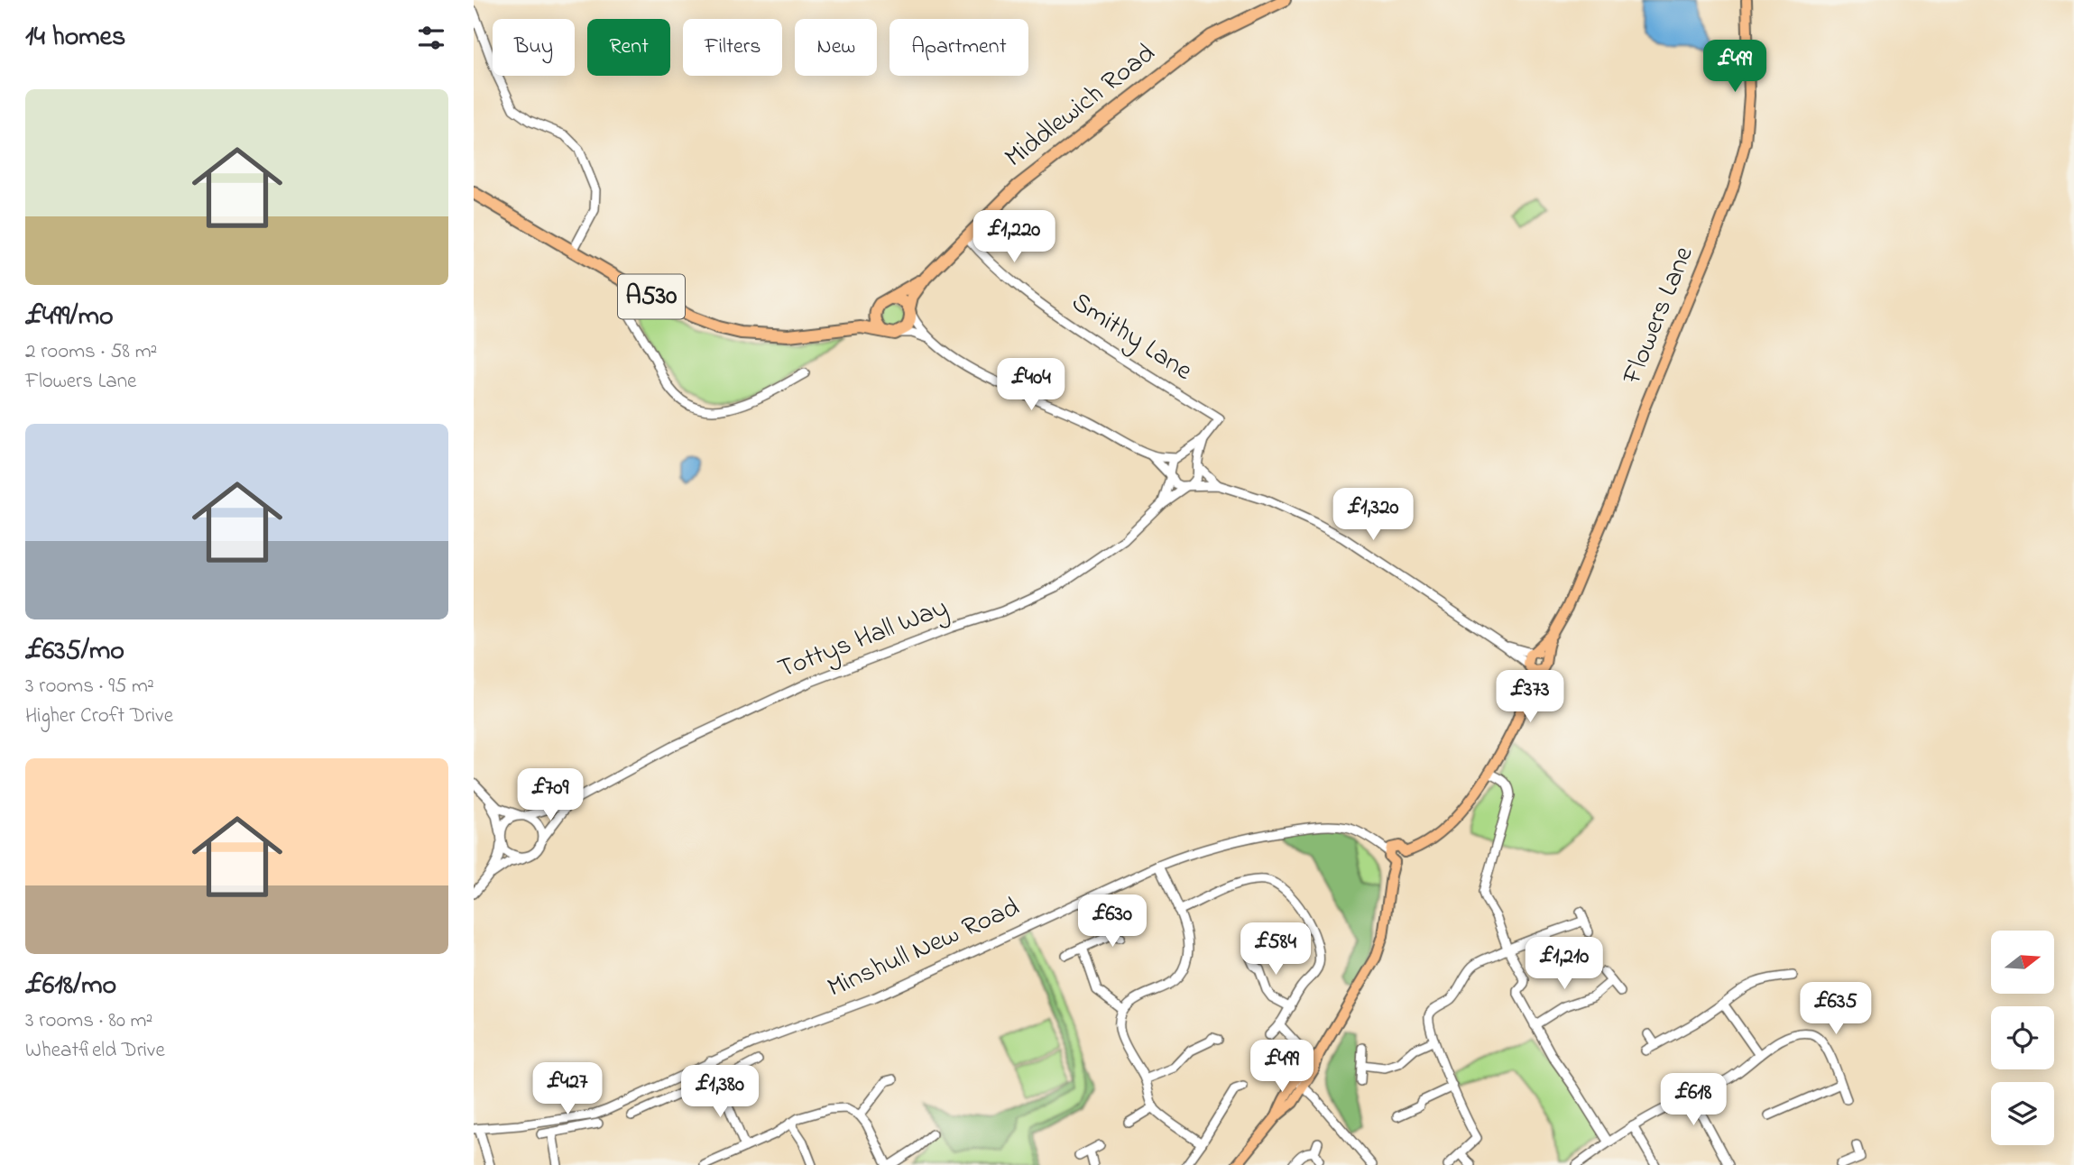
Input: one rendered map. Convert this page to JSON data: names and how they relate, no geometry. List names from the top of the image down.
{
  "streets": {
    "highway": ["Middlewich Road", "A530"],
    "main road": ["Flowers Lane"],
    "street": ["Smithy Lane", "Tottys Hall Way", "Minshull New Road"]
  },
  "crossings": [
    ["Middlewich Road", "A530"],
    ["Middlewich Road", "Smithy Lane"]
  ],
  "north": "right",
  "page": {
    "heading": "14 homes",
    "chip": [
      "Buy",
      "Rent",
      "Filters",
      "New",
      "Apartment"
    ],
    "price": [
      "£499",
      "£1,220",
      "£404",
      "£1,320",
      "£373",
      "£709",
      "£630",
      "£584",
      "£1,210",
      "£635",
      "£499",
      "£427",
      "£1,380",
      "£618"
    ],
    "list": [
      {
        "name": "£499/mo",
        "note": "2 rooms · 58 m² · Flowers Lane"
      },
      {
        "name": "£635/mo",
        "note": "3 rooms · 95 m² · Higher Croft Drive"
      },
      {
        "name": "£618/mo",
        "note": "3 rooms · 80 m² · Wheatfield Drive"
      }
    ]
  }
}
